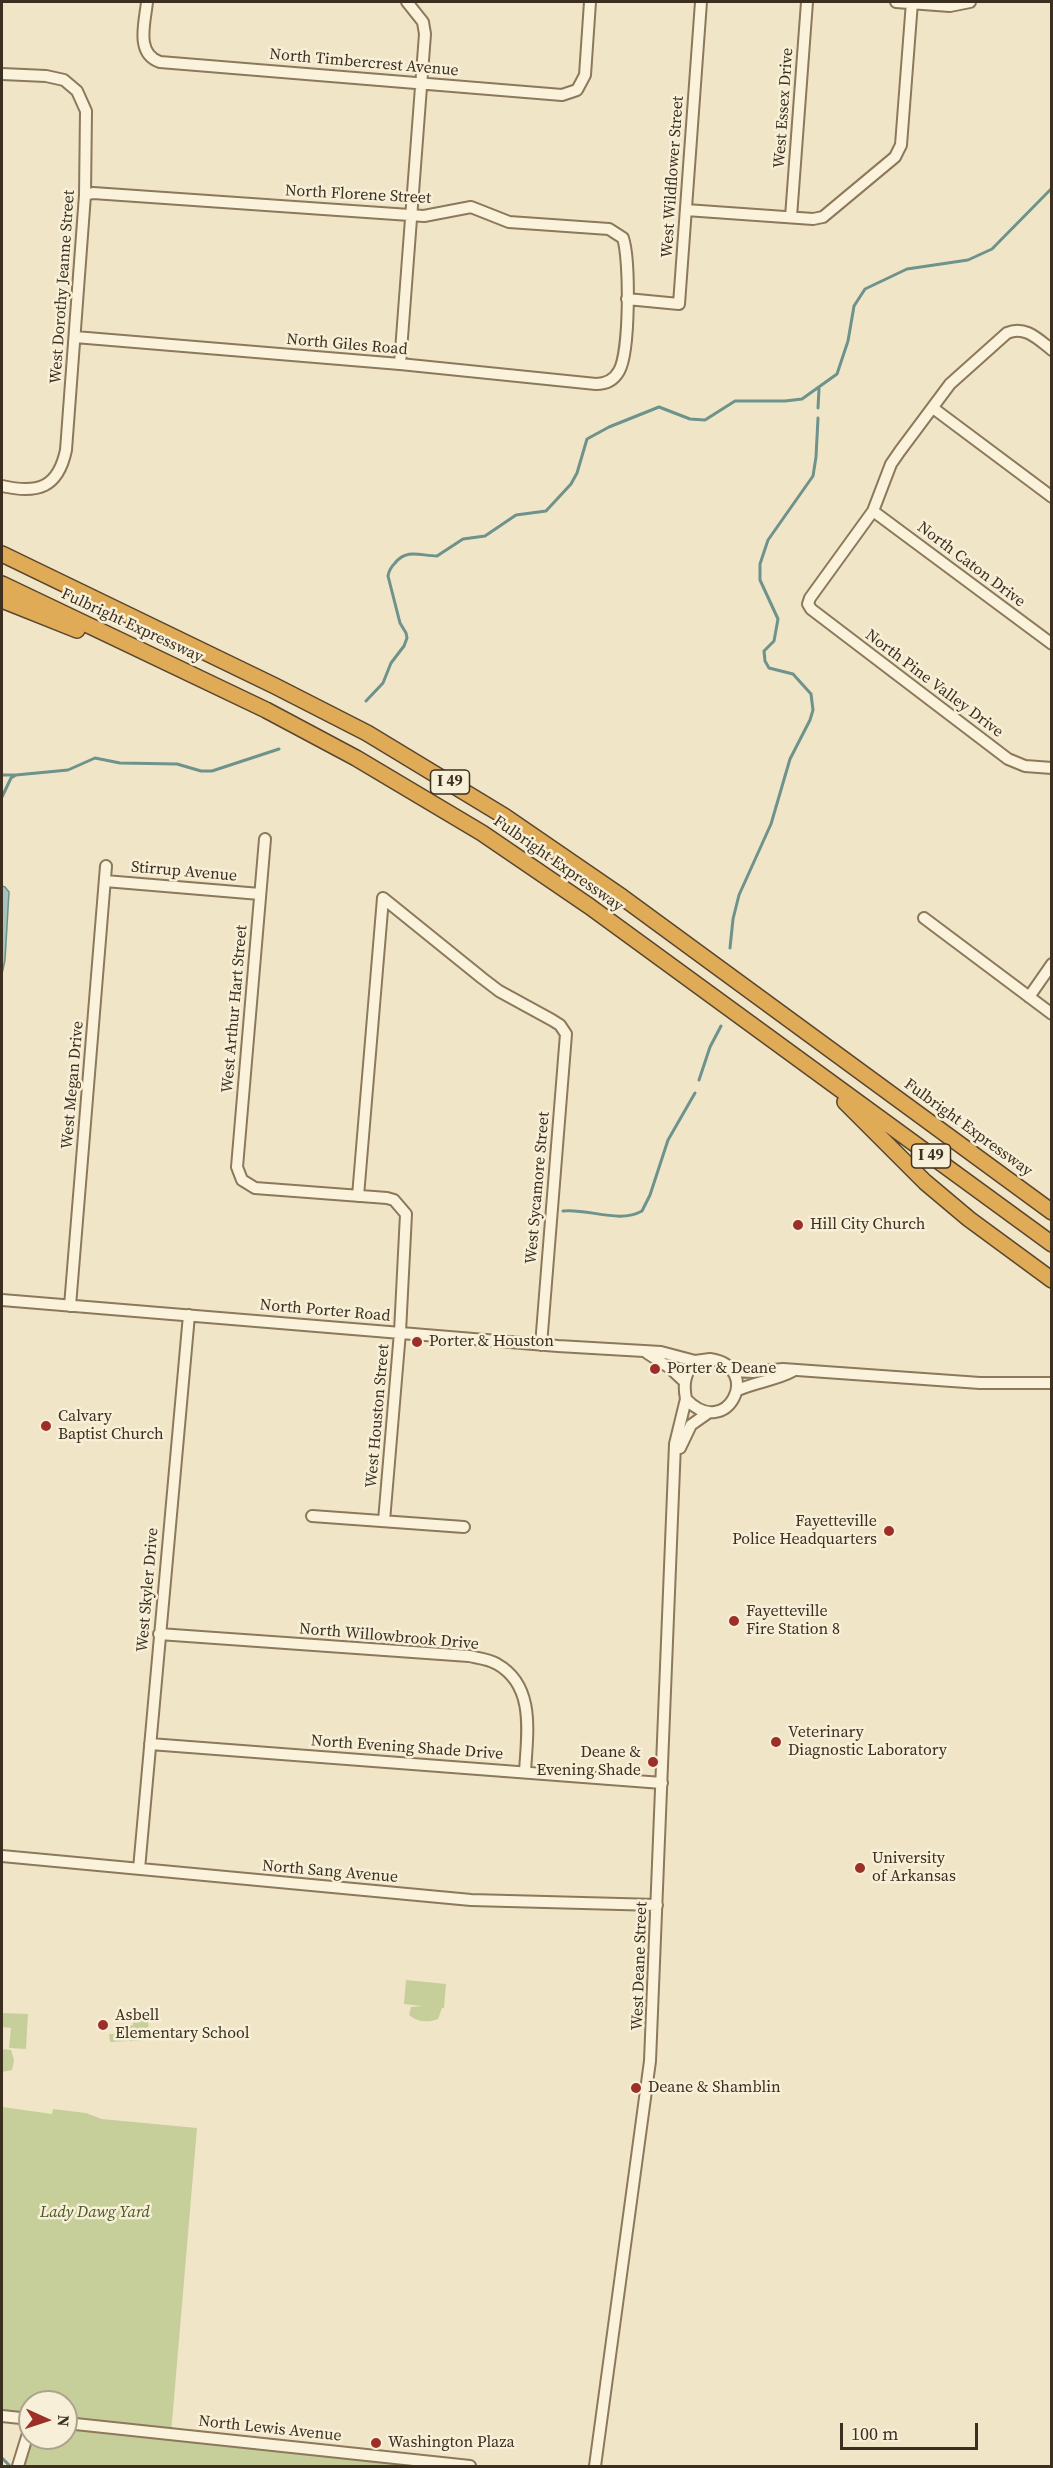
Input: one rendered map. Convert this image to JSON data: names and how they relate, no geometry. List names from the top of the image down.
{
  "streets": {
    "highway": ["Fulbright Expressway", "I 49"],
    "street": [
      "North Timbercrest Avenue",
      "West Essex Drive",
      "West Wildflower Street",
      "North Florene Street",
      "West Dorothy Jeanne Street",
      "North Giles Road",
      "North Caton Drive",
      "North Pine Valley Drive",
      "Stirrup Avenue",
      "West Arthur Hart Street",
      "West Megan Drive",
      "West Sycamore Street",
      "North Porter Road",
      "West Houston Street",
      "West Skyler Drive",
      "North Willowbrook Drive",
      "North Evening Shade Drive",
      "North Sang Avenue",
      "West Deane Street",
      "North Lewis Avenue"
    ]
  },
  "crossings": [
    ["West Wildflower Street", "North Florene Street"],
    ["West Wildflower Street", "North Giles Road"],
    ["North Florene Street", "West Dorothy Jeanne Street"],
    ["North Florene Street", "North Giles Road"],
    ["West Dorothy Jeanne Street", "North Giles Road"],
    ["North Caton Drive", "North Pine Valley Drive"],
    ["Stirrup Avenue", "West Arthur Hart Street"],
    ["Stirrup Avenue", "West Megan Drive"],
    ["West Arthur Hart Street", "West Sycamore Street"],
    ["West Arthur Hart Street", "West Houston Street"],
    ["West Megan Drive", "North Porter Road"],
    ["West Sycamore Street", "North Porter Road"],
    ["West Sycamore Street", "West Houston Street"],
    ["North Porter Road", "West Houston Street"],
    ["North Porter Road", "West Skyler Drive"],
    ["North Porter Road", "West Deane Street"],
    ["West Skyler Drive", "North Willowbrook Drive"],
    ["West Skyler Drive", "North Evening Shade Drive"],
    ["West Skyler Drive", "North Sang Avenue"],
    ["North Willowbrook Drive", "North Evening Shade Drive"],
    ["North Evening Shade Drive", "West Deane Street"],
    ["North Sang Avenue", "West Deane Street"]
  ],
  "parks": ["Lady Dawg Yard"],
  "places": [
    "Hill City Church",
    "Porter & Houston",
    "Porter & Deane",
    "Calvary Baptist Church",
    "Fayetteville Police Headquarters",
    "Fayetteville Fire Station 8",
    "Veterinary Diagnostic Laboratory",
    "Deane & Evening Shade",
    "University of Arkansas",
    "Asbell Elementary School",
    "Deane & Shamblin",
    "Washington Plaza"
  ],
  "scale_bar": "100 m",
  "north": "right"
}
